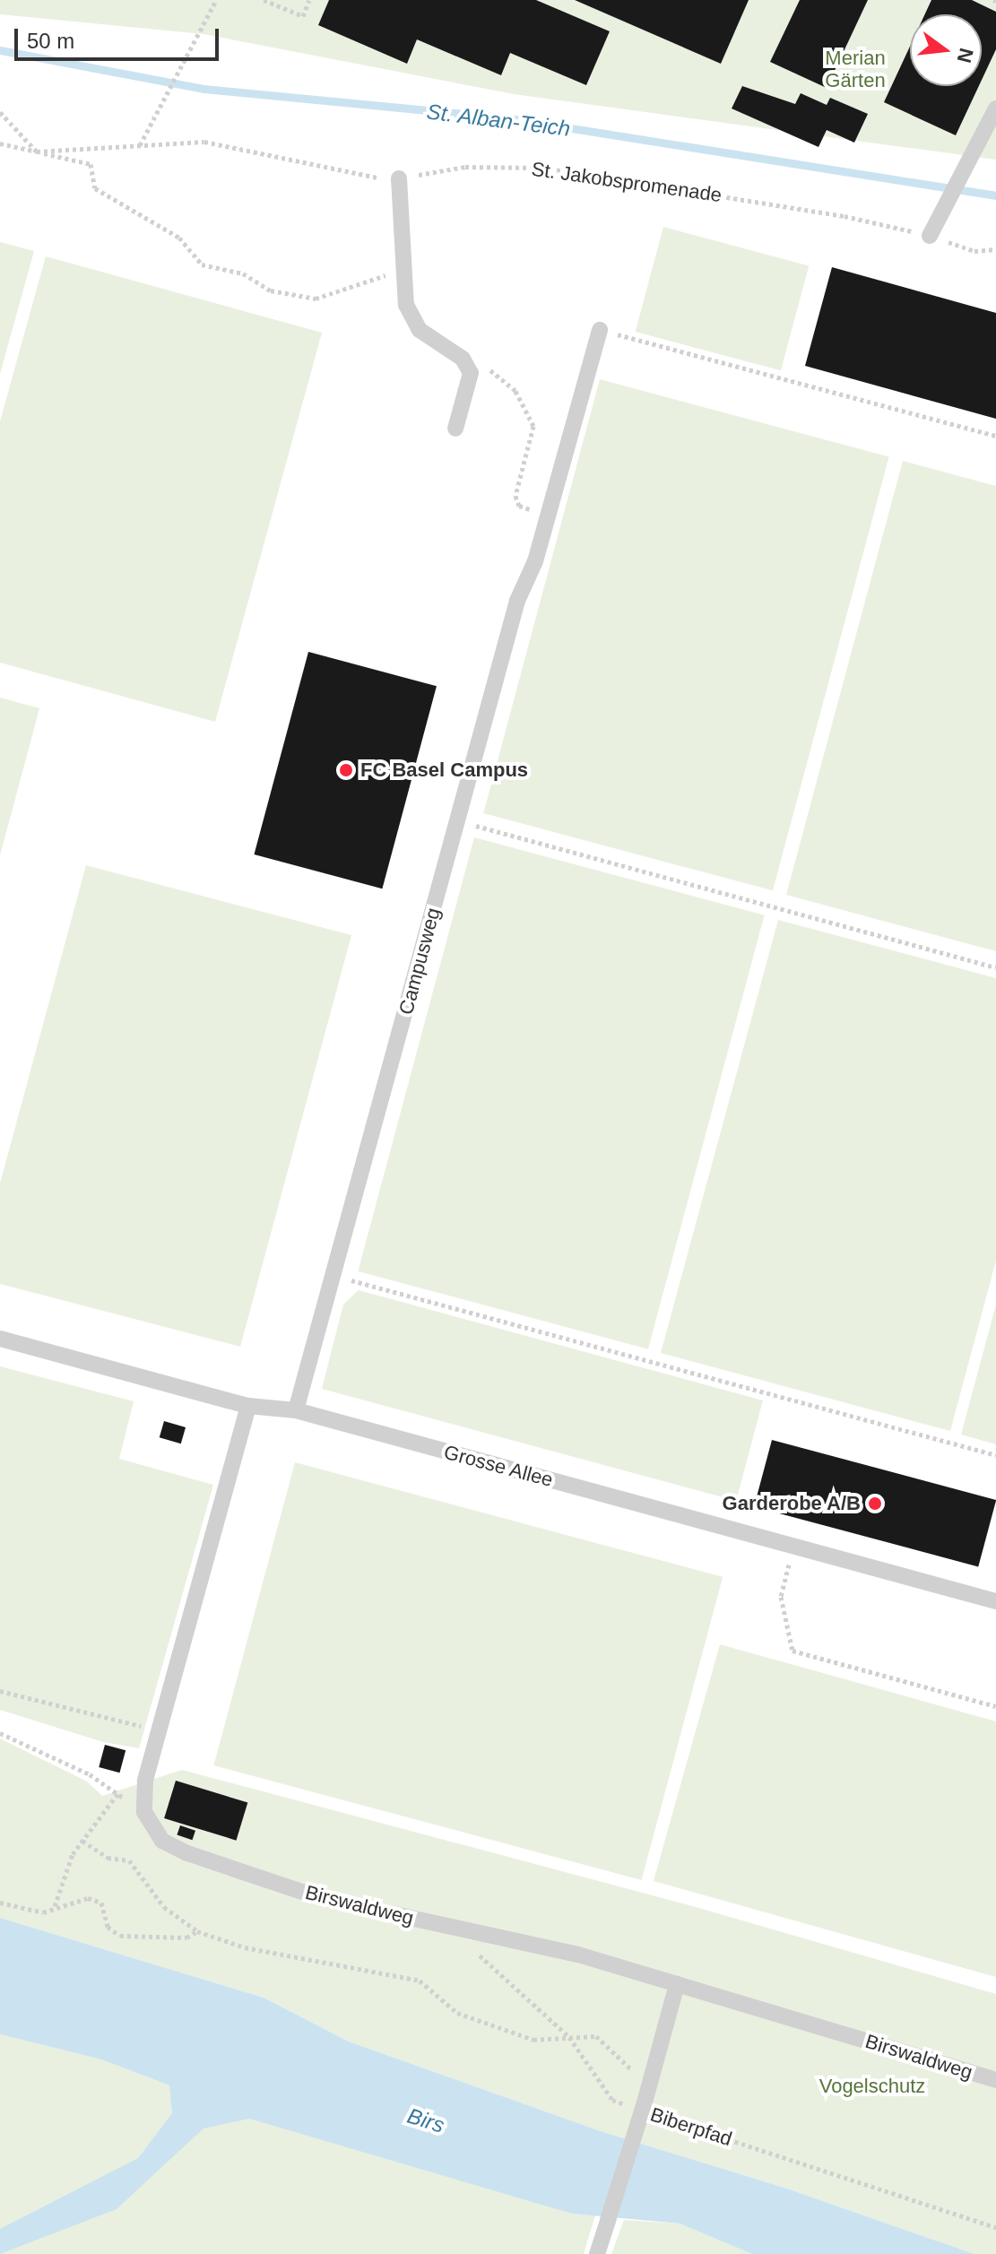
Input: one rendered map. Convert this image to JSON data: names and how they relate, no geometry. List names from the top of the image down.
{
  "streets": {
    "lane": ["Campusweg", "Grosse Allee", "Birswaldweg"],
    "path": ["St. Jakobspromenade", "Biberpfad"]
  },
  "crossings": [
    ["Campusweg", "Grosse Allee"],
    ["Birswaldweg", "Biberpfad"]
  ],
  "water": ["St. Alban-Teich", "Birs"],
  "parks": ["Merian Gärten", "Vogelschutz"],
  "places": ["FC Basel Campus", "Garderobe A/B"],
  "scale_bar": "50 m",
  "north": "right"
}
